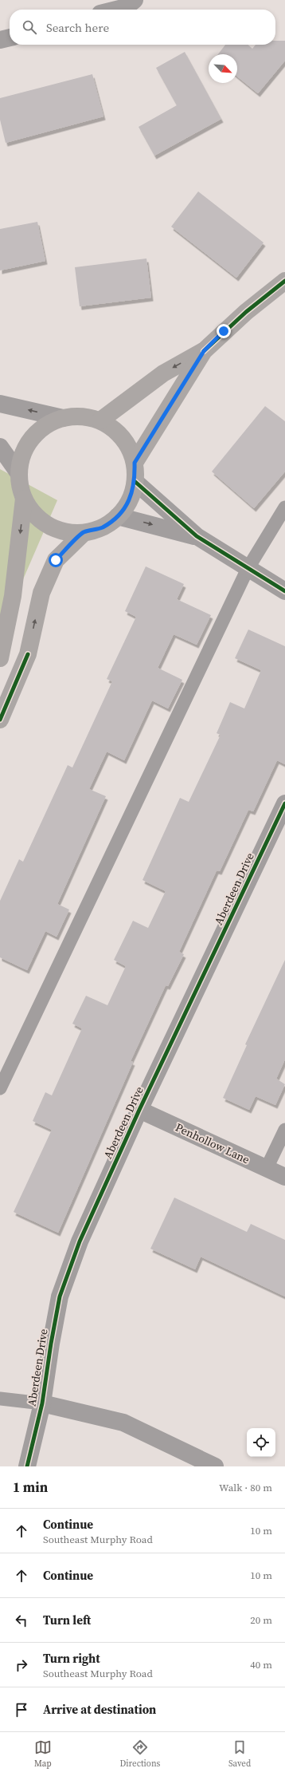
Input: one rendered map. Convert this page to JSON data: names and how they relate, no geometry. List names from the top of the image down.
{
  "streets": {
    "street": ["Aberdeen Drive", "Penhollow Lane"]
  },
  "crossings": [
    ["Aberdeen Drive", "Penhollow Lane"]
  ],
  "north": "bottom right",
  "page": {
    "search": "Search here",
    "heading": ["1 min", "Walk · 80 m"],
    "list": [
      ["Continue", "Southeast Murphy Road", "10 m"],
      ["Continue", "10 m"],
      ["Turn left", "20 m"],
      ["Turn right", "Southeast Murphy Road", "40 m"],
      "Arrive at destination"
    ],
    "nav": ["Map", "Directions", "Saved"]
  }
}
